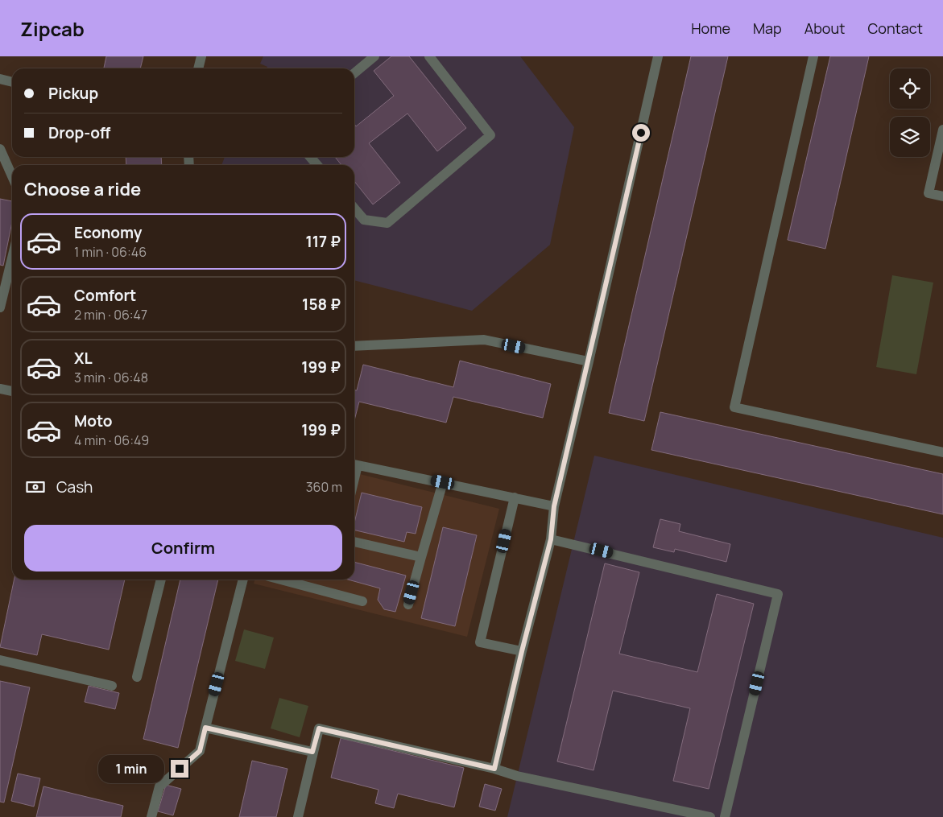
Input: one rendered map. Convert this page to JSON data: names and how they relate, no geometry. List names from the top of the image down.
{
  "page": {
    "header": "Zipcab",
    "nav": [
      "Home",
      "Map",
      "About",
      "Contact"
    ],
    "banner": ["Pickup", "Drop-off"],
    "heading": "Choose a ride",
    "list": [
      {
        "name": "Economy",
        "note": "1 min · 06:46",
        "value": "117 ₽"
      },
      {
        "name": "Comfort",
        "note": "2 min · 06:47",
        "value": "158 ₽"
      },
      {
        "name": "XL",
        "note": "3 min · 06:48",
        "value": "199 ₽"
      },
      {
        "name": "Moto",
        "note": "4 min · 06:49",
        "value": "199 ₽"
      }
    ],
    "pay": ["Cash", "360 m"],
    "buttons": "Confirm",
    "bubble": "1 min"
  }
}
